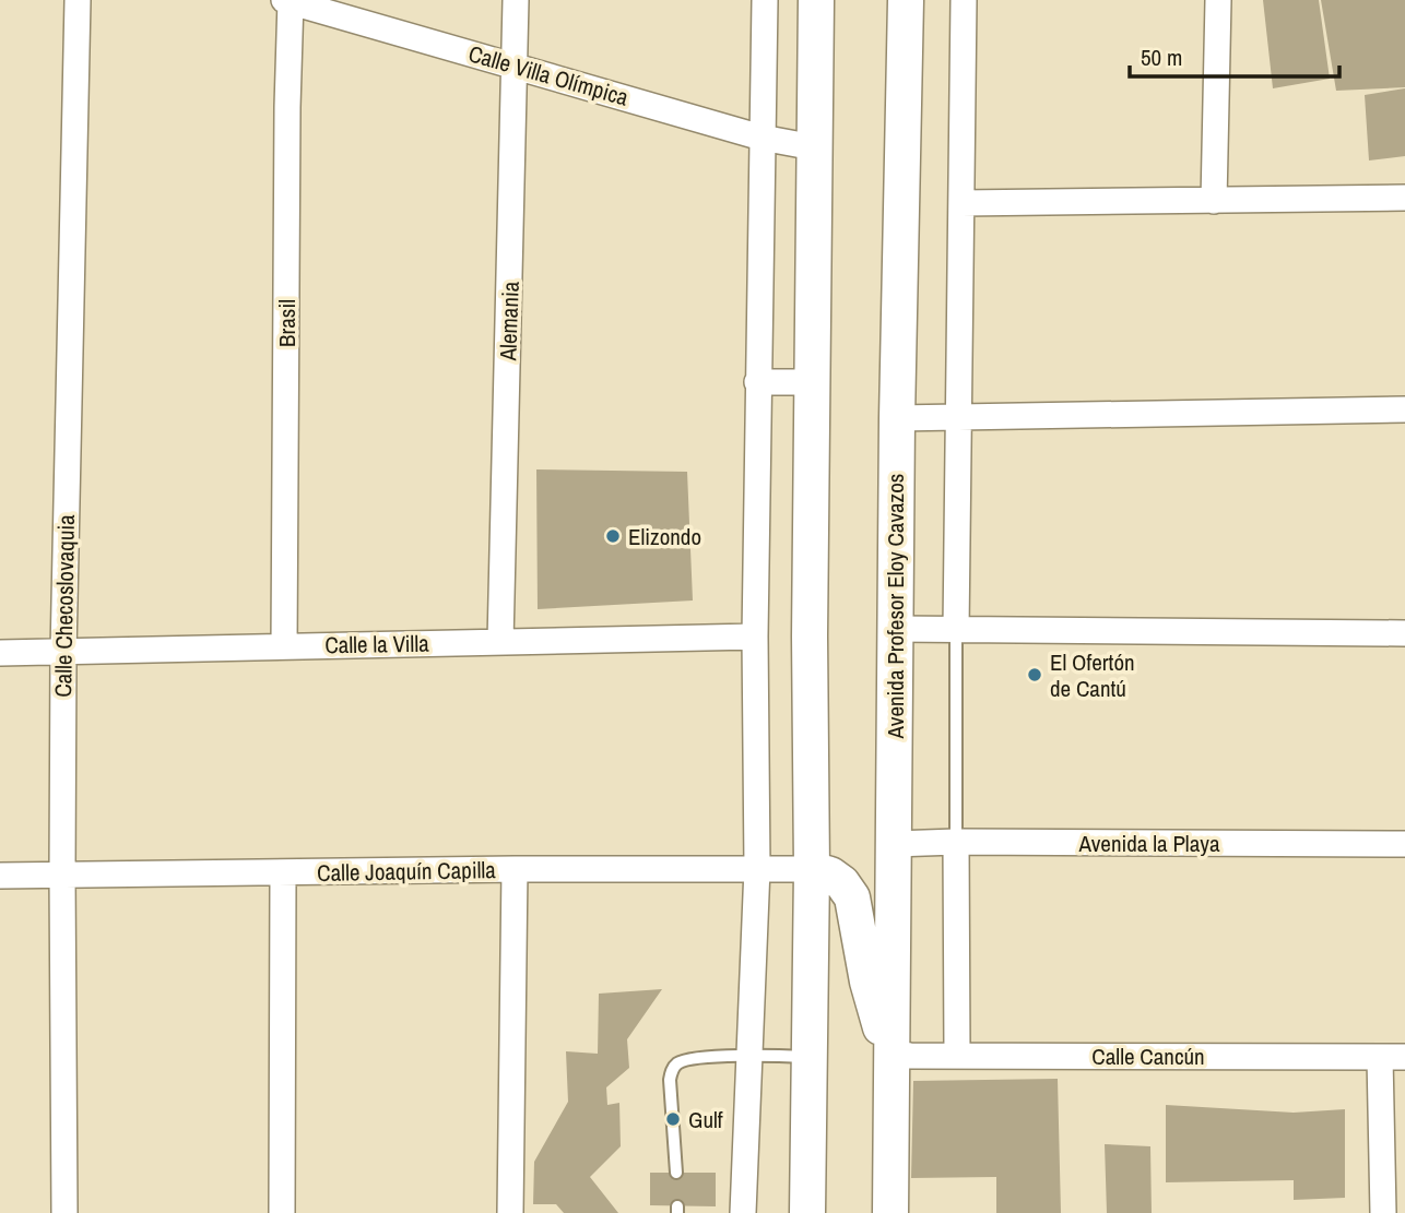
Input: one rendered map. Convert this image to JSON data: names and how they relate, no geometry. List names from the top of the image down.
{
  "streets": {
    "main road": ["Avenida Profesor Eloy Cavazos"],
    "street": [
      "Calle Villa Olímpica",
      "Alemania",
      "Brasil",
      "Calle Checoslovaquia",
      "Calle la Villa",
      "Avenida la Playa",
      "Calle Joaquín Capilla",
      "Calle Cancún"
    ]
  },
  "crossings": [
    ["Calle Villa Olímpica", "Alemania"],
    ["Calle Villa Olímpica", "Brasil"],
    ["Alemania", "Calle la Villa"],
    ["Brasil", "Calle la Villa"],
    ["Calle Checoslovaquia", "Calle la Villa"],
    ["Calle Checoslovaquia", "Calle Joaquín Capilla"],
    ["Avenida Profesor Eloy Cavazos", "Avenida la Playa"],
    ["Avenida Profesor Eloy Cavazos", "Calle Cancún"]
  ],
  "places": ["Elizondo", "El Ofertón de Cantú", "Gulf"],
  "scale_bar": "50 m"
}
